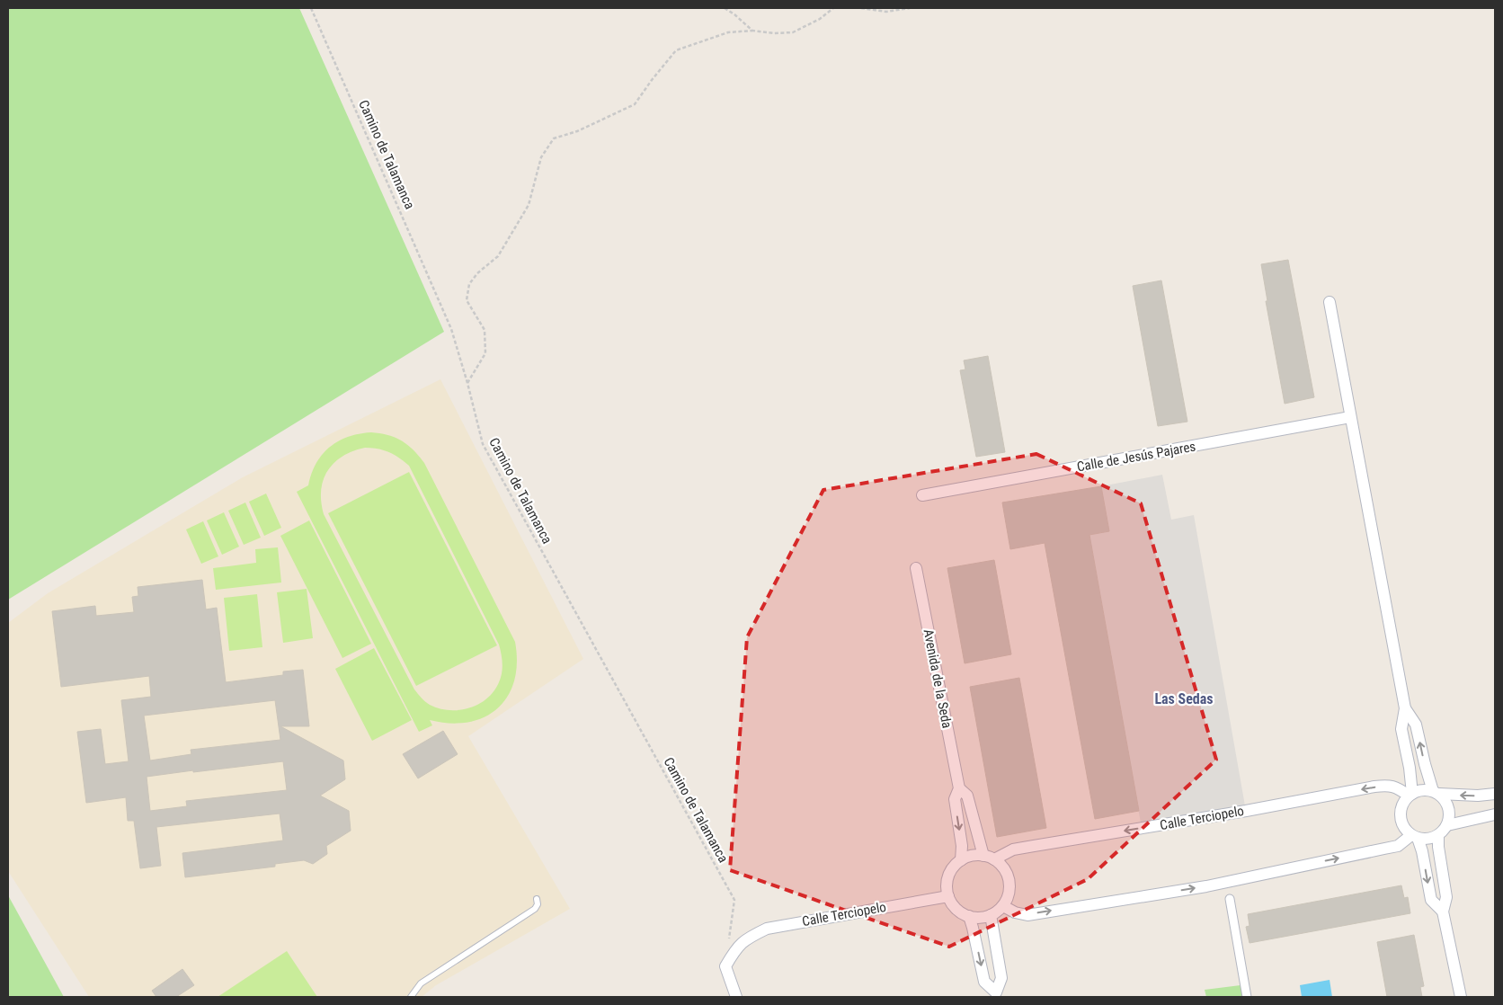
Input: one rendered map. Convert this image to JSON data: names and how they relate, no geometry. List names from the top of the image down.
{
  "streets": {
    "street": ["Calle de Jesús Pajares", "Avenida de la Seda", "Calle Terciopelo"],
    "path": ["Camino de Talamanca"]
  },
  "crossings": [
    ["Avenida de la Seda", "Calle Terciopelo"]
  ],
  "districts": ["Las Sedas"]
}
